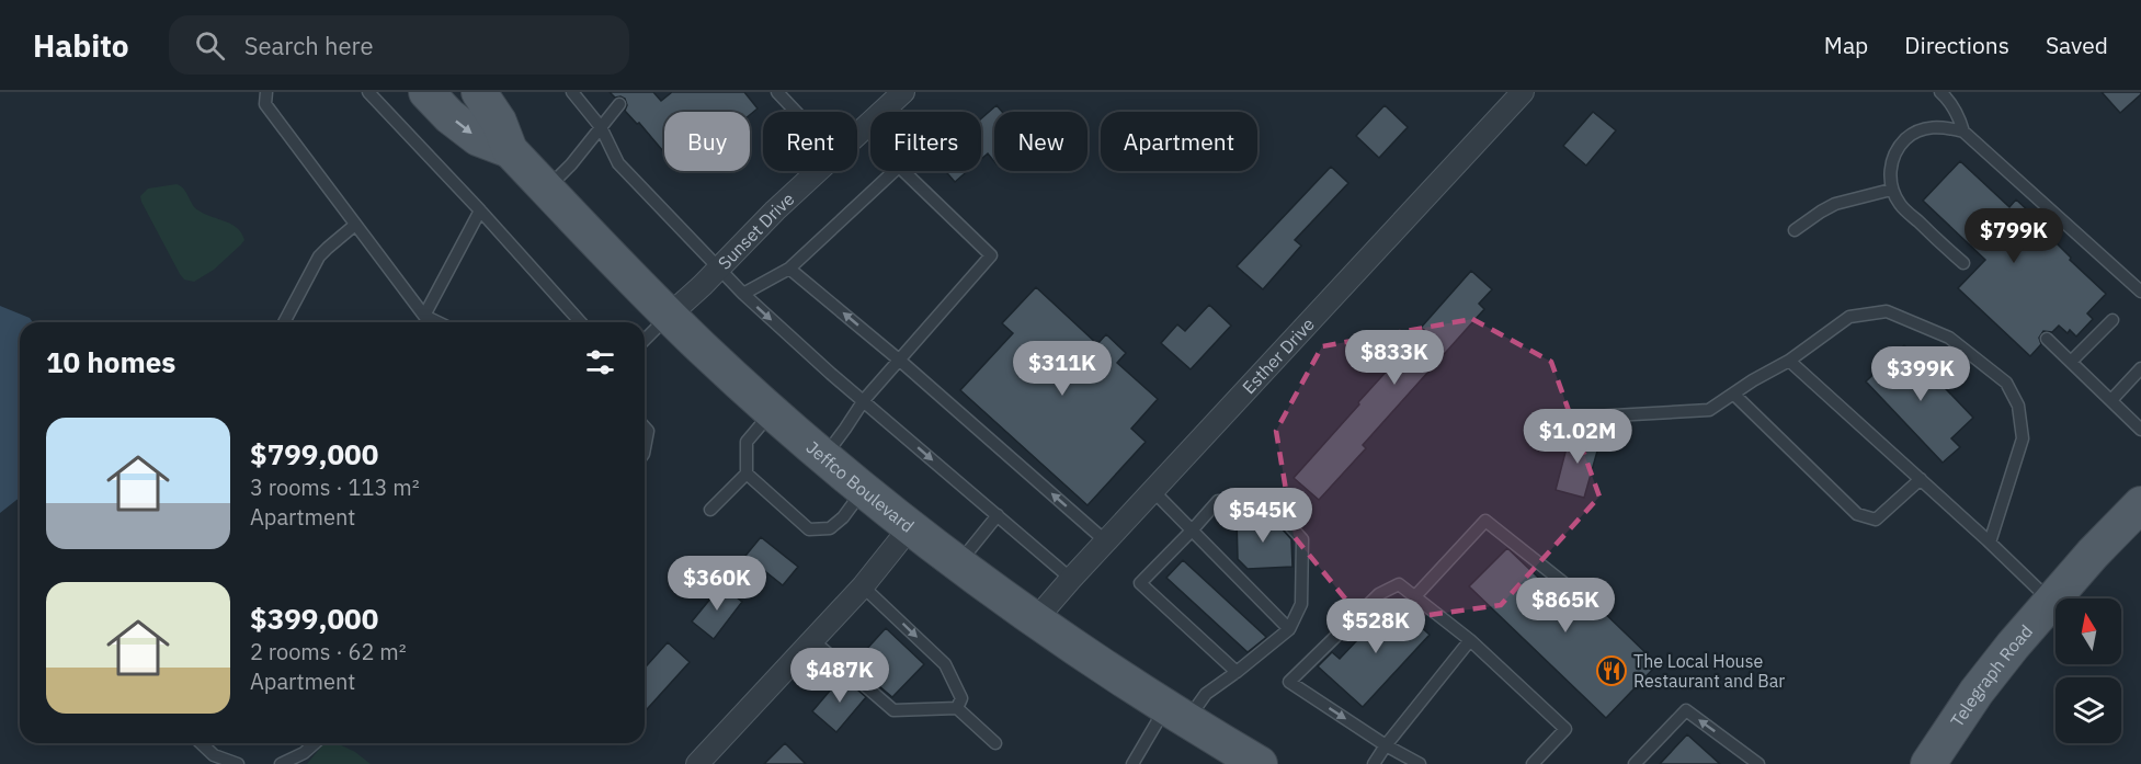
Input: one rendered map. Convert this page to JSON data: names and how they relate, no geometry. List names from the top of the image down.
{
  "streets": {
    "main road": ["Jeffco Boulevard", "Telegraph Road"],
    "street": ["Sunset Drive", "Esther Drive"]
  },
  "crossings": [
    ["Sunset Drive", "Jeffco Boulevard"],
    ["Esther Drive", "Jeffco Boulevard"]
  ],
  "places": {
    "restaurant": ["The Local House Restaurant and Bar"]
  },
  "north": "top",
  "page": {
    "header": "Habito",
    "search": "Search here",
    "nav": ["Map", "Directions", "Saved"],
    "chip": [
      "Buy",
      "Rent",
      "Filters",
      "New",
      "Apartment"
    ],
    "price": [
      "$799K",
      "$833K",
      "$311K",
      "$399K",
      "$1.02M",
      "$545K",
      "$360K",
      "$865K",
      "$528K",
      "$487K"
    ],
    "heading": "10 homes",
    "list": [
      {
        "name": "$799,000",
        "note": "3 rooms · 113 m² · Apartment"
      },
      {
        "name": "$399,000",
        "note": "2 rooms · 62 m² · Apartment"
      }
    ]
  }
}
